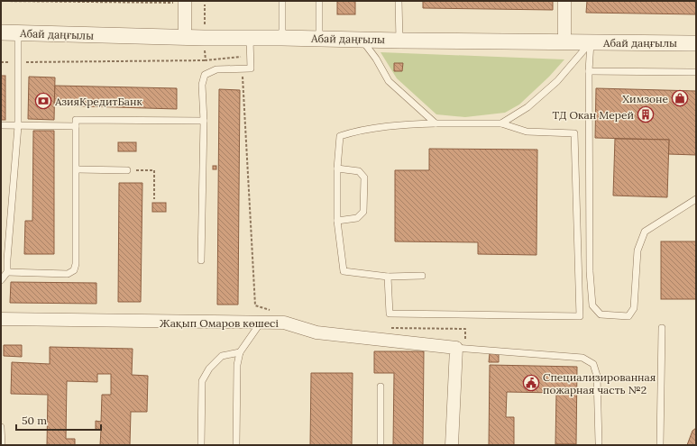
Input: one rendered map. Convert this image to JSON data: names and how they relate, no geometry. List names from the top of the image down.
{
  "streets": {
    "street": ["Абай даңғылы", "Жақып Омаров көшесі"]
  },
  "places": {
    "shop": ["Химзоне"],
    "bank": ["АзияКредитБанк"],
    "building": ["ТД Окан Мерей"],
    "public building": ["Специализированная пожарная часть №2"]
  },
  "scale_bar": "50 m"
}
